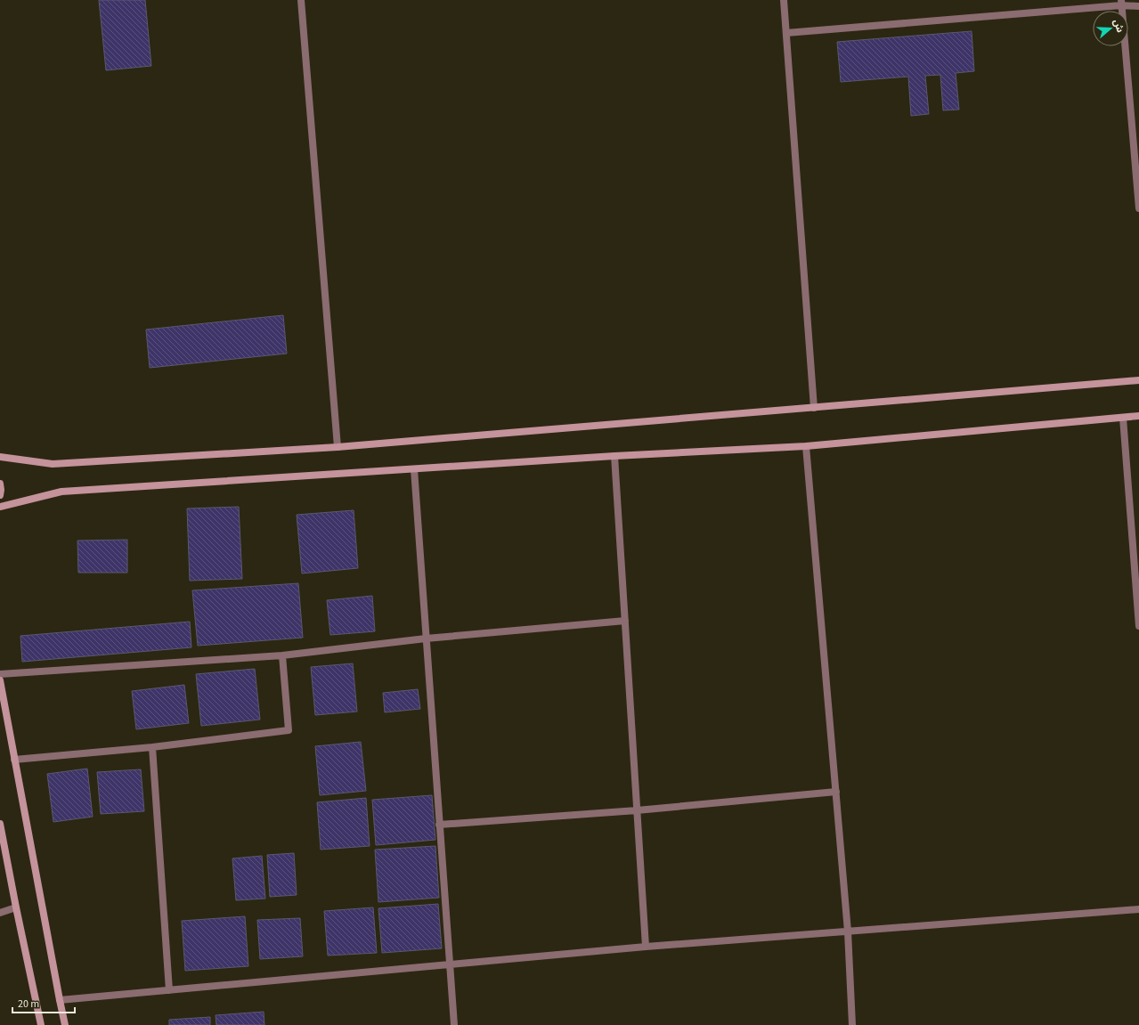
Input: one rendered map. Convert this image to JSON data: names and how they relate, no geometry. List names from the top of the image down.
{
  "scale_bar": "20 m",
  "north": "right"
}
